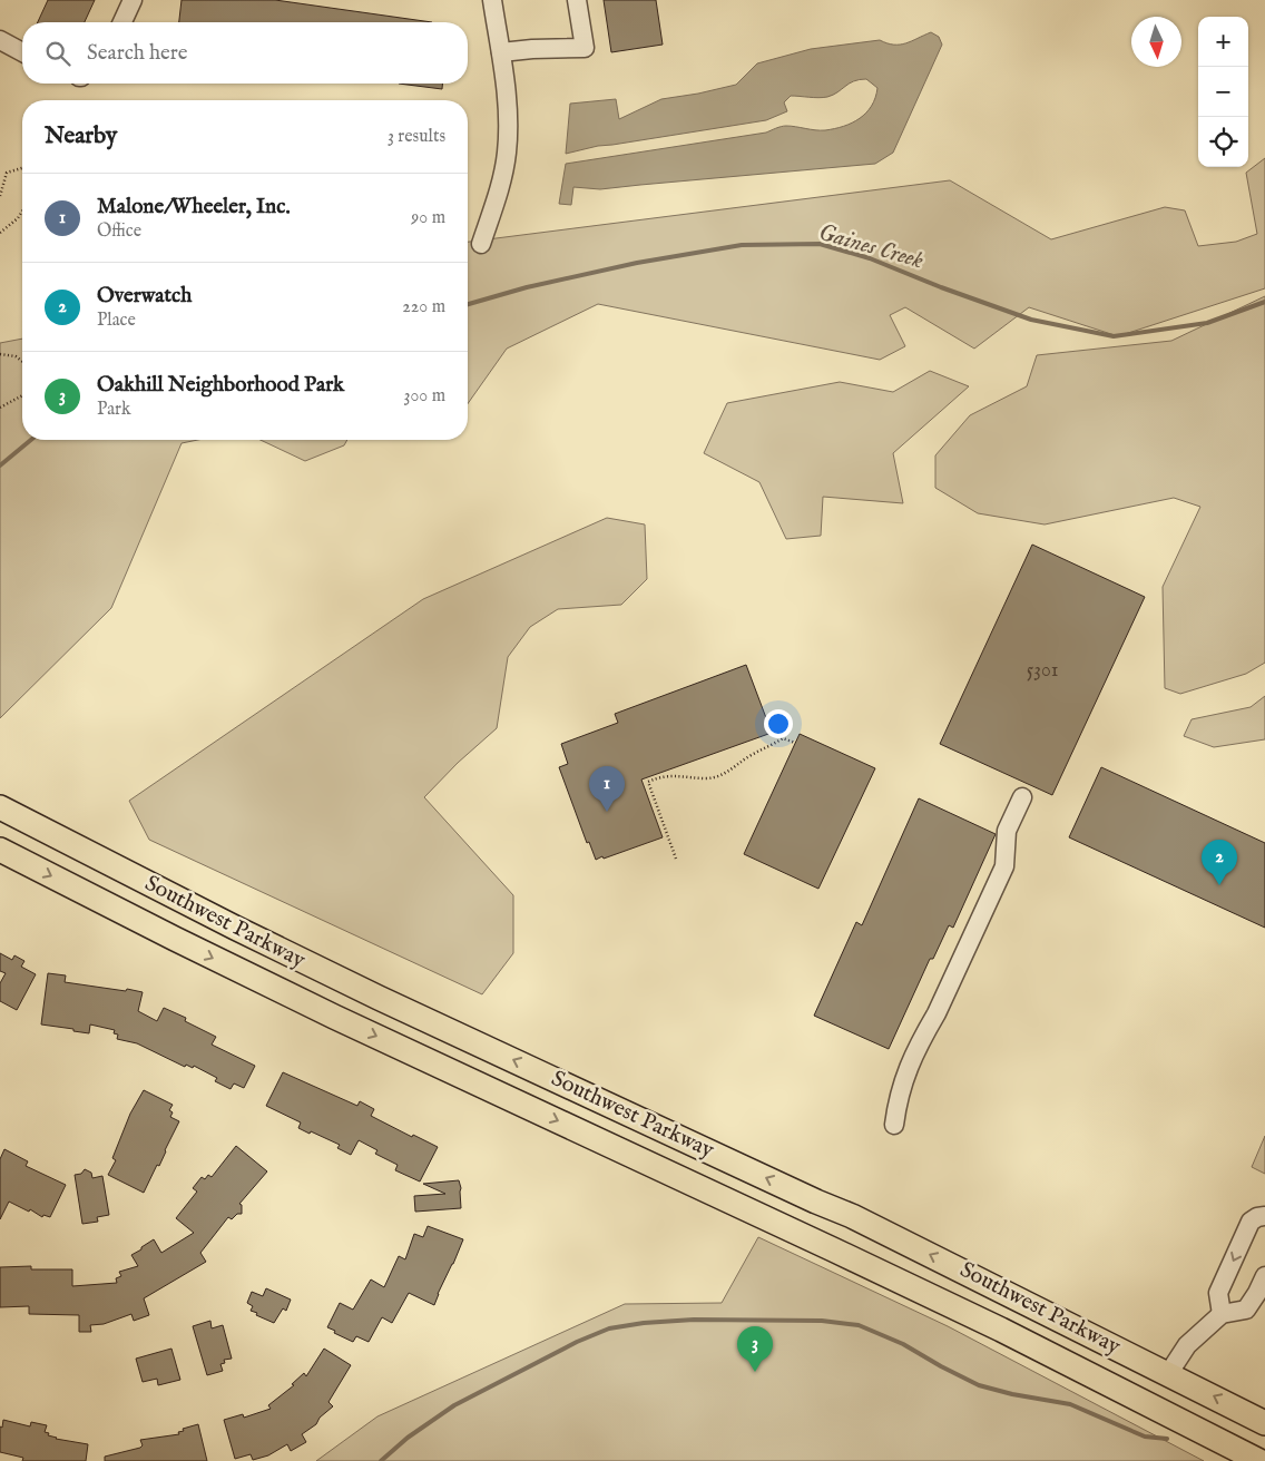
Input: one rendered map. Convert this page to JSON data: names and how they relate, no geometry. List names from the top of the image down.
{
  "streets": {
    "main road": ["Southwest Parkway"]
  },
  "water": ["Gaines Creek"],
  "house_numbers": ["5301"],
  "north": "bottom",
  "page": {
    "map_buttons": ["+", "−"],
    "search": "Search here",
    "heading": ["Nearby", "3 results"],
    "list": [
      {
        "mark": "1",
        "name": "Malone/Wheeler, Inc.",
        "note": "Office",
        "value": "90 m"
      },
      {
        "mark": "2",
        "name": "Overwatch",
        "note": "Place",
        "value": "220 m"
      },
      {
        "mark": "3",
        "name": "Oakhill Neighborhood Park",
        "note": "Park",
        "value": "300 m"
      }
    ],
    "pins": ["1", "2", "3"]
  }
}
